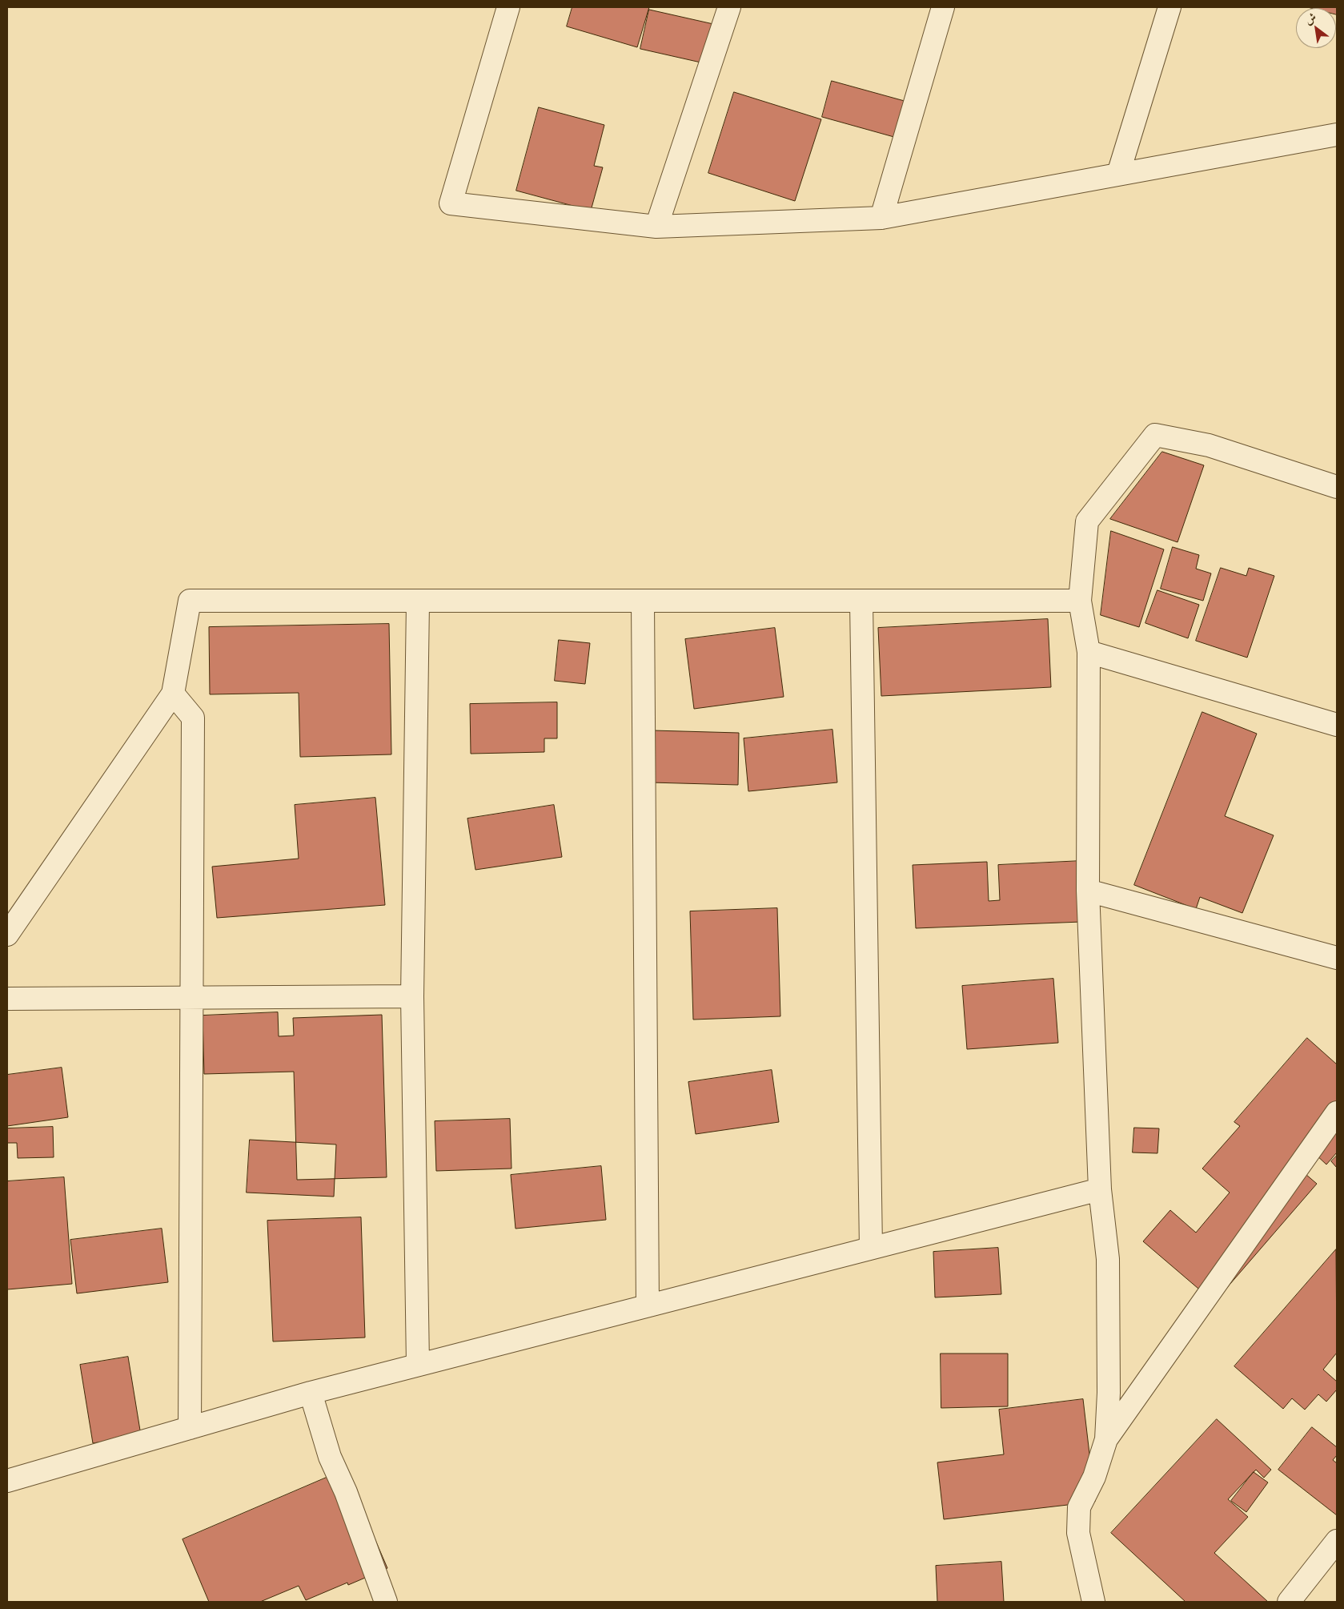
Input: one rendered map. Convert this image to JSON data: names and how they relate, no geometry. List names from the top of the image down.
{
  "north": "top left"
}
